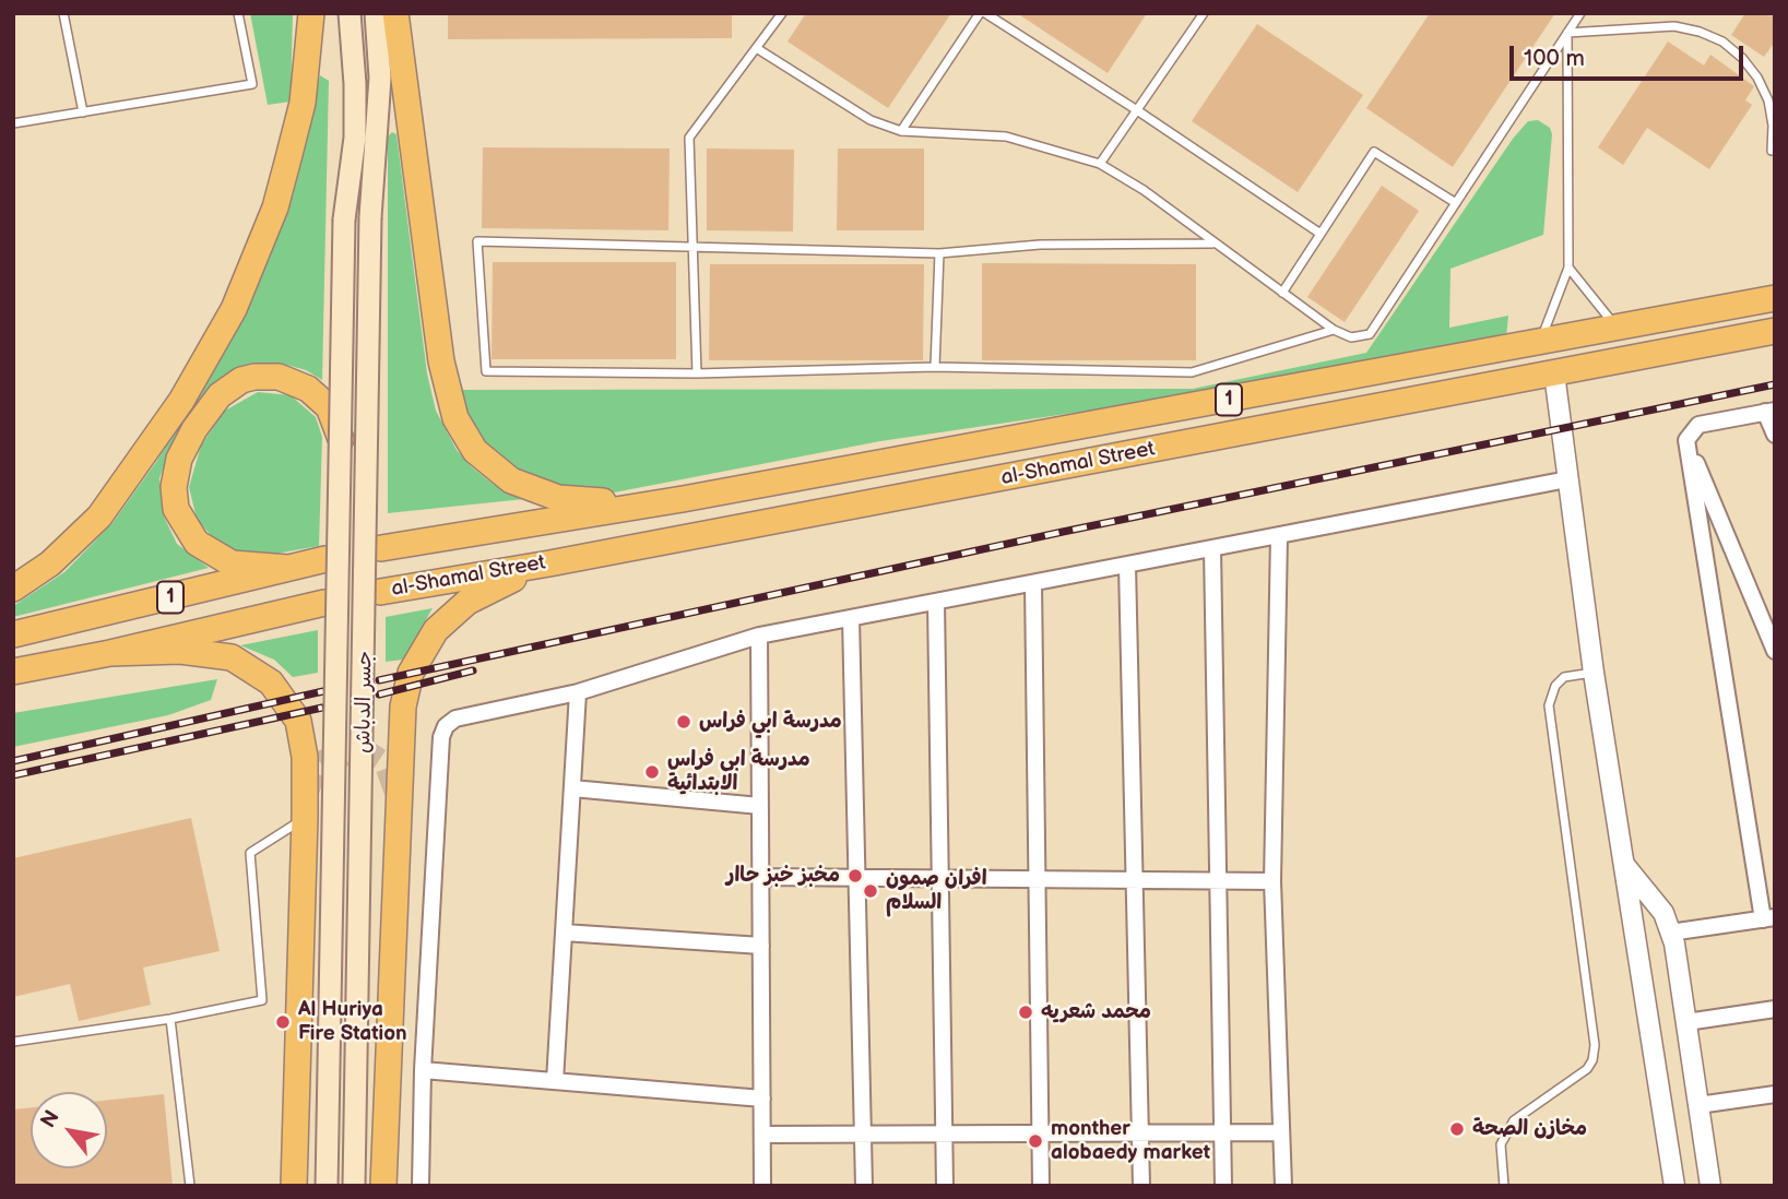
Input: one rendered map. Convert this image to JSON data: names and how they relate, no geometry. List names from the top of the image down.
{
  "streets": {
    "highway": ["1", "al-Shamal Street"],
    "main road": ["جسر الدباش"]
  },
  "places": [
    "مدرسة ابي فراس",
    "مدرسة ابي فراس الابتدائية",
    "مخبز خبز حاار",
    "افران صمون السلام",
    "محمد شعريه",
    "Al Huriya Fire Station",
    "مخازن الصحة",
    "monther alobaedy market"
  ],
  "scale_bar": "100 m",
  "north": "top left"
}
